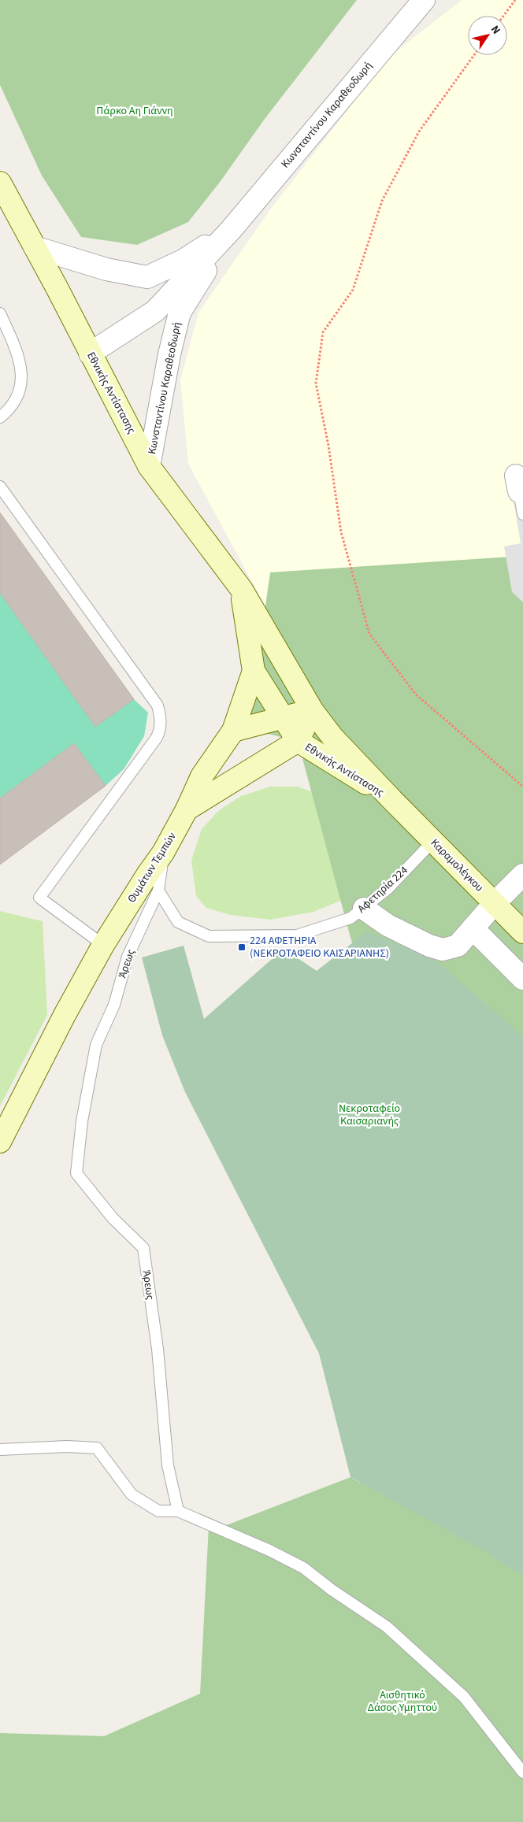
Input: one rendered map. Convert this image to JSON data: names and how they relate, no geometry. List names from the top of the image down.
{
  "streets": {
    "main road": ["Εθνικής Αντίστασης", "Καραμολέγκου", "Θυμάτων Τεμπών"],
    "street": ["Κωνσταντίνου Καραθεοδωρή"],
    "lane": ["Αφετηρία 224", "Άρεως"]
  },
  "crossings": [
    ["Κωνσταντίνου Καραθεοδωρή", "Εθνικής Αντίστασης"],
    ["Εθνικής Αντίστασης", "Καραμολέγκου"],
    ["Εθνικής Αντίστασης", "Θυμάτων Τεμπών"],
    ["Καραμολέγκου", "Αφετηρία 224"],
    ["Αφετηρία 224", "Άρεως"]
  ],
  "parks": ["Πάρκο Αη Γιάννη", "Νεκροταφείο Καισαριανής", "Αισθητικό Δάσος Υμηττού"],
  "places": {
    "transit": ["224 ΑΦΕΤΗΡΙΑ (ΝΕΚΡΟΤΑΦΕΙΟ ΚΑΙΣΑΡΙΑΝΗΣ)"]
  },
  "north": "top right"
}
